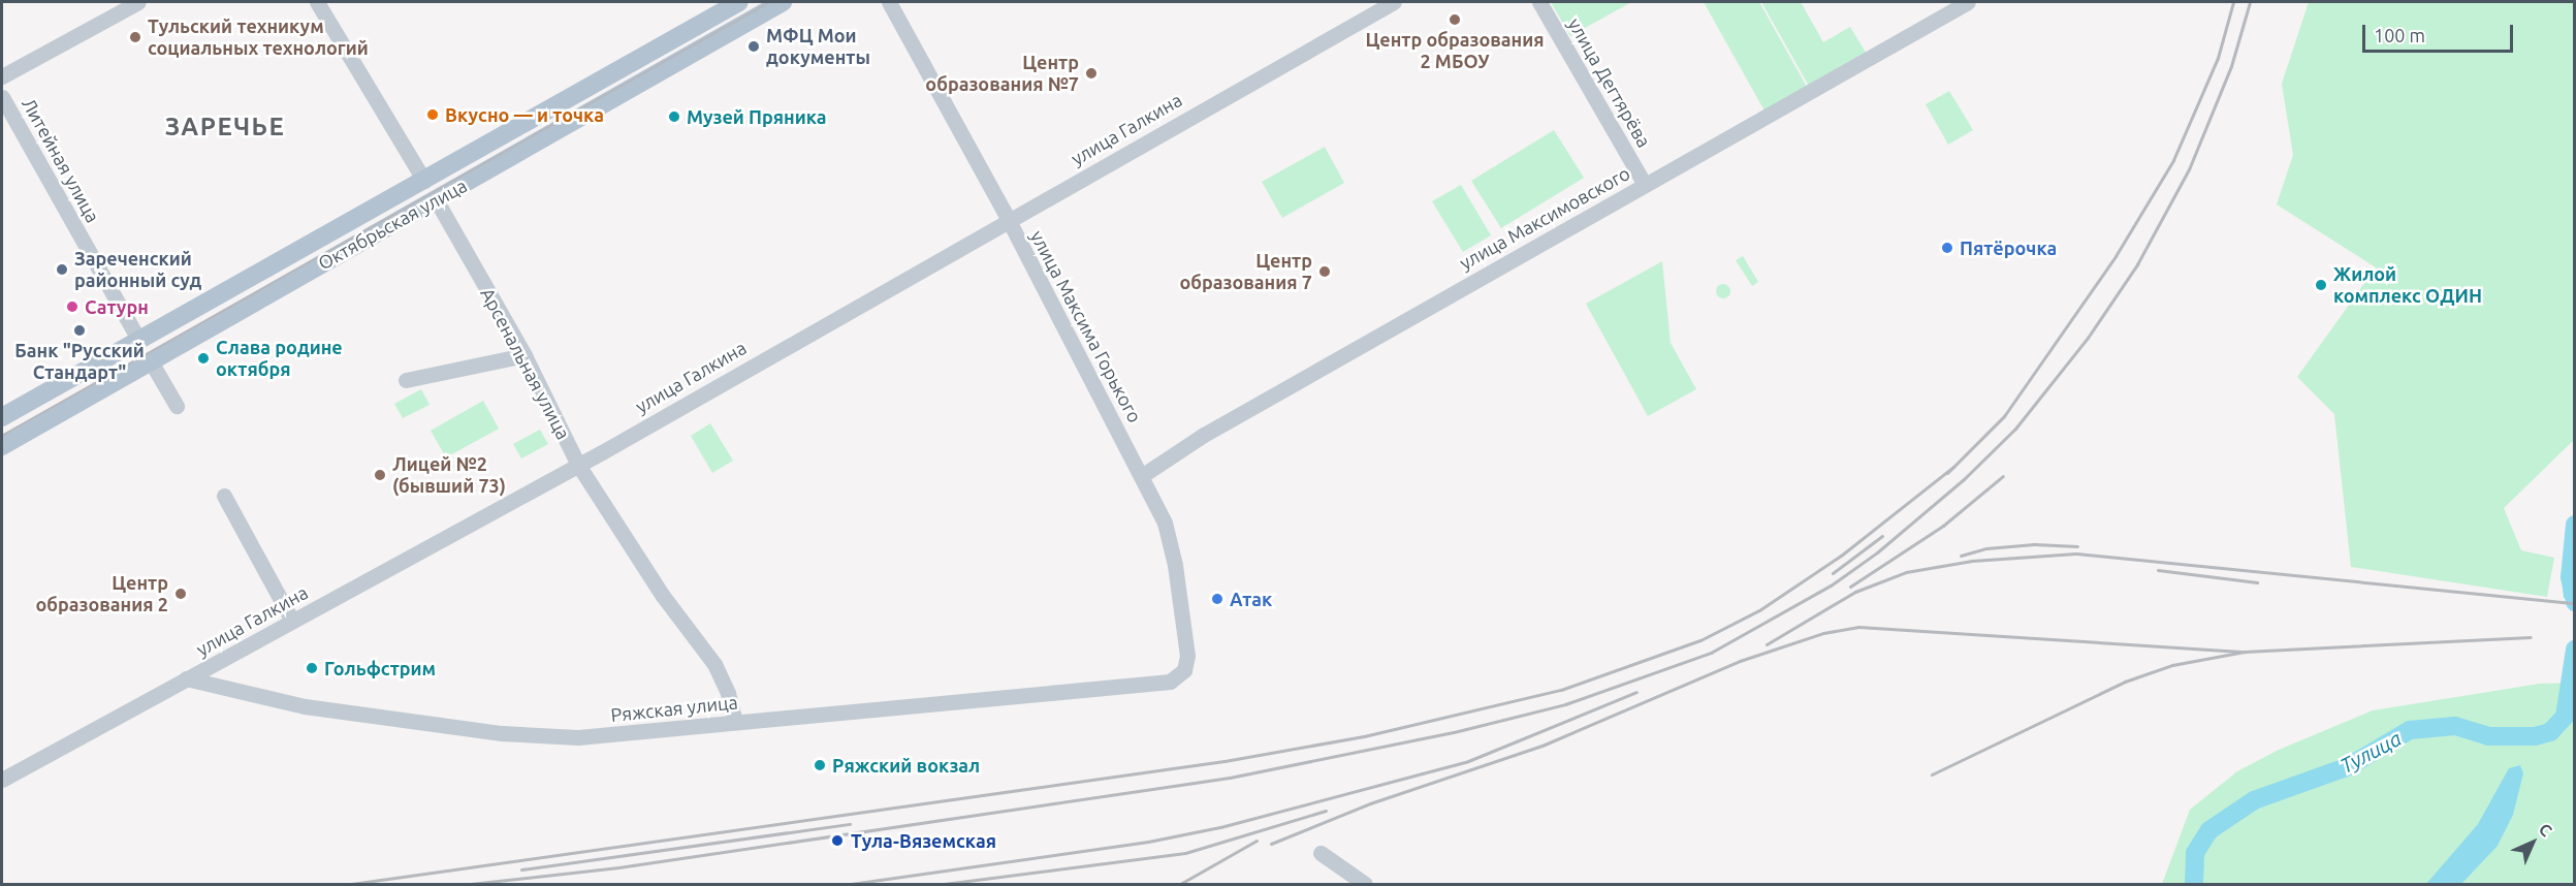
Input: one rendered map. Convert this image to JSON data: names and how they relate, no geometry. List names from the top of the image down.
{
  "streets": {
    "main road": ["Октябрьская улица", "Арсенальная улица"],
    "street": [
      "улица Дегтярёва",
      "улица Галкина",
      "Литейная улица",
      "улица Максимовского",
      "улица Максима Горького",
      "Ряжская улица"
    ]
  },
  "crossings": [
    ["улица Дегтярёва", "улица Максимовского"],
    ["улица Галкина", "улица Максима Горького"],
    ["улица Галкина", "Арсенальная улица"],
    ["улица Галкина", "Ряжская улица"],
    ["Литейная улица", "Октябрьская улица"],
    ["улица Максимовского", "улица Максима Горького"],
    ["Октябрьская улица", "Арсенальная улица"],
    ["улица Максима Горького", "Ряжская улица"],
    ["Арсенальная улица", "Ряжская улица"]
  ],
  "districts": ["ЗАРЕЧЬЕ"],
  "water": ["Тулица"],
  "places": [
    "Центр образования 2 МБОУ",
    "Тульский техникум социальных технологий",
    "МФЦ Мои документы",
    "Центр образования №7",
    "Вкусно — и точка",
    "Музей Пряника",
    "Пятёрочка",
    "Зареченский районный суд",
    "Центр образования 7",
    "Жилой комплекс ОДИН",
    "Сатурн",
    "Банк \"Русский Стандарт\"",
    "Слава родине октября",
    "Лицей №2 (бывший 73)",
    "Центр образования 2",
    "Атак",
    "Гольфстрим",
    "Ряжский вокзал",
    "Тула-Вяземская"
  ],
  "scale_bar": "100 m",
  "north": "top right"
}
